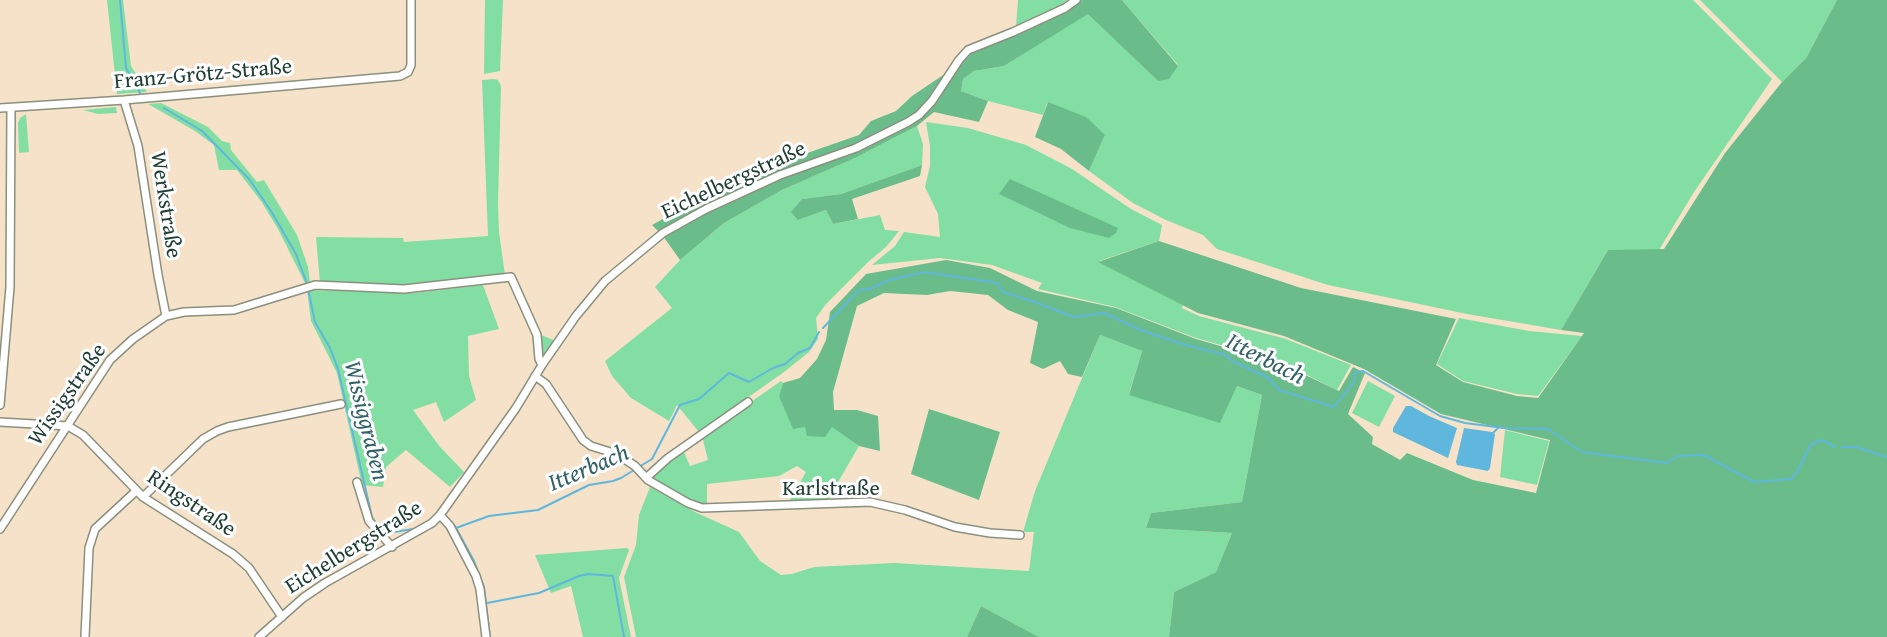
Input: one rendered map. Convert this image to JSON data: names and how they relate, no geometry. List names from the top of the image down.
{
  "streets": {
    "street": [
      "Franz-Grötz-Straße",
      "Eichelbergstraße",
      "Werkstraße",
      "Wissigstraße",
      "Karlstraße",
      "Ringstraße"
    ]
  },
  "crossings": [
    ["Franz-Grötz-Straße", "Werkstraße"],
    ["Eichelbergstraße", "Wissigstraße"],
    ["Eichelbergstraße", "Karlstraße"],
    ["Eichelbergstraße", "Ringstraße"],
    ["Werkstraße", "Wissigstraße"],
    ["Wissigstraße", "Ringstraße"]
  ],
  "water": ["Itterbach", "Wissiggraben"]
}
